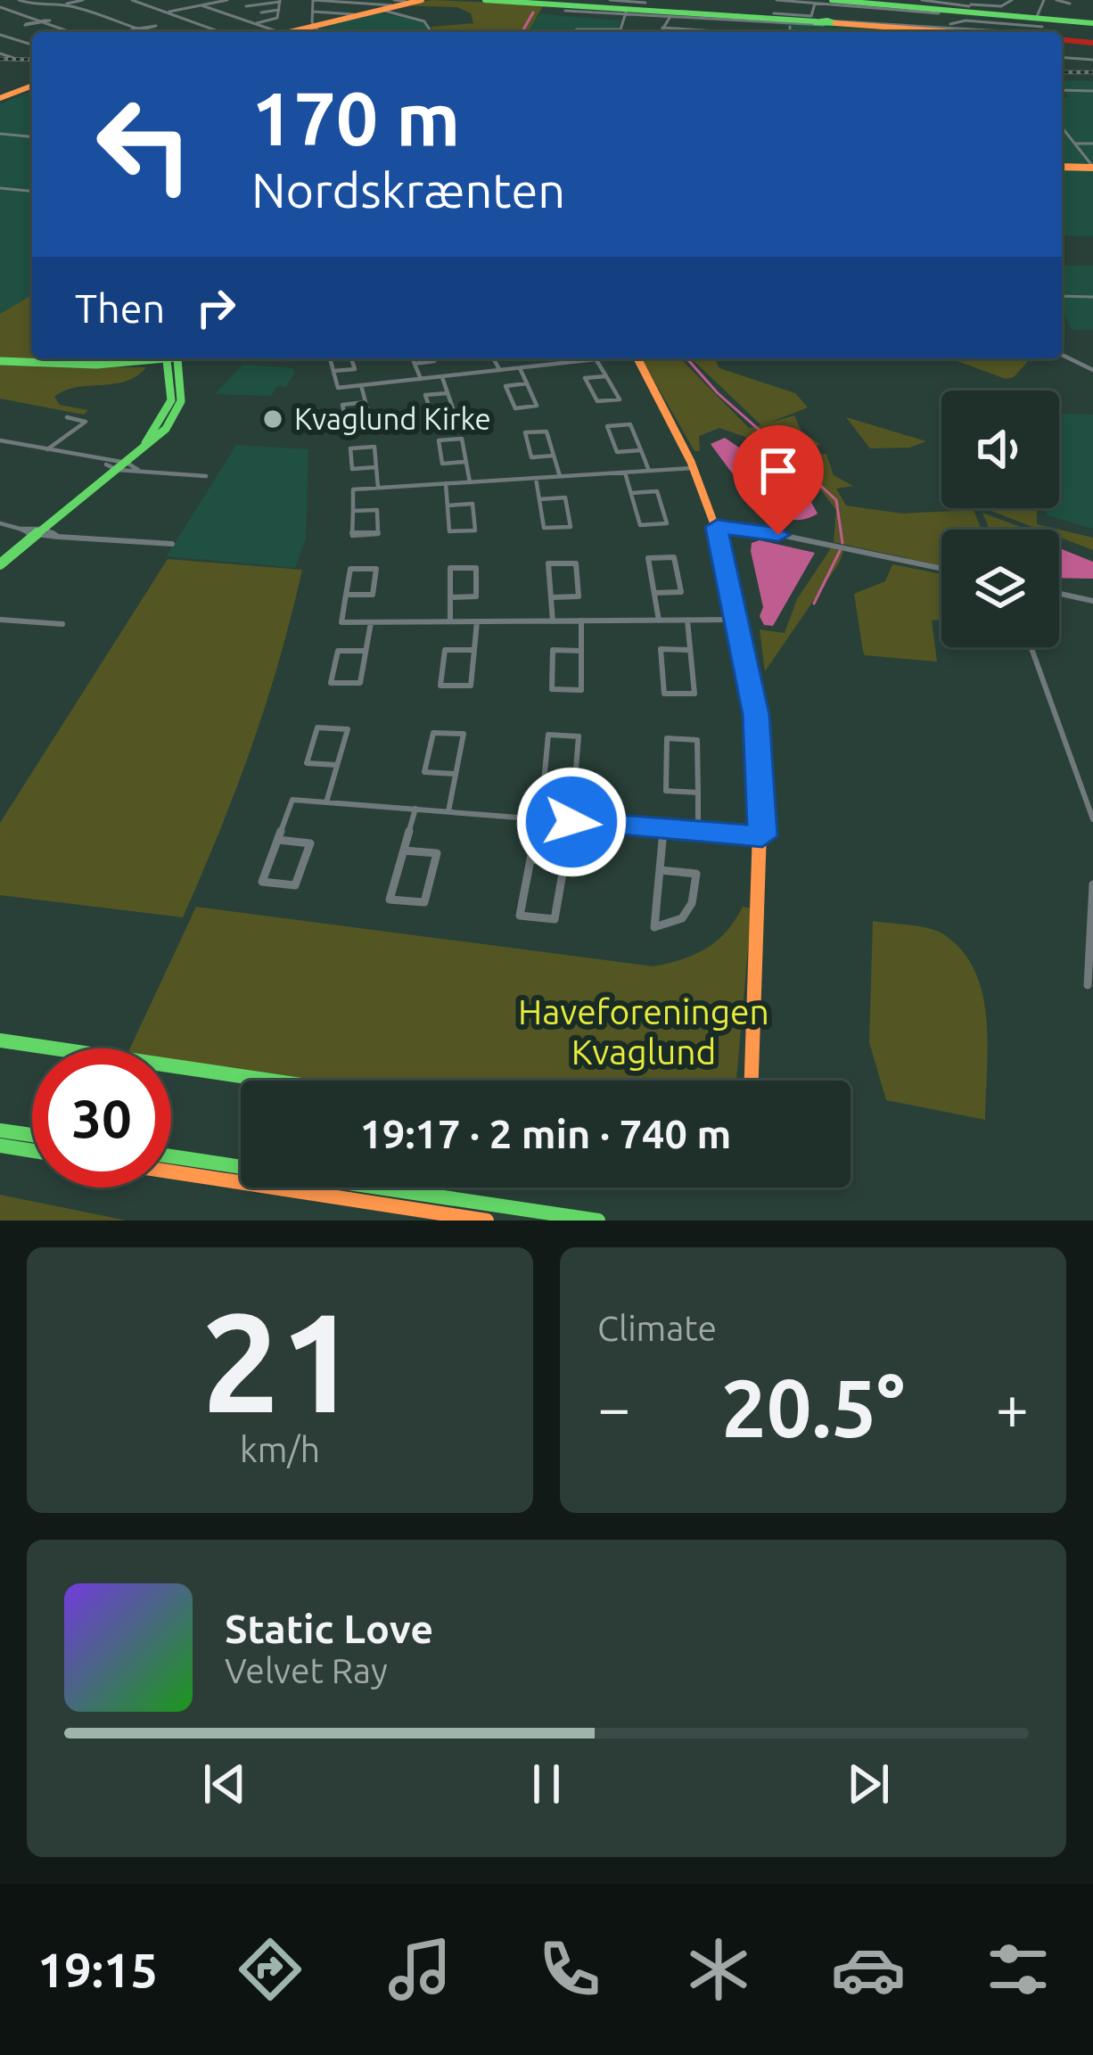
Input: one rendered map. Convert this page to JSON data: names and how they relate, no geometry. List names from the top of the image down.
{
  "parks": ["Haveforeningen Kvaglund"],
  "places": ["Kvaglund Kirke"],
  "page": {
    "turn": ["170 m", "Nordskrænten"],
    "then": "Then",
    "limit": "30",
    "trip": "19:17 · 2 min · 740 m",
    "tile": [
      ["21", "km/h"],
      "Climate"
    ],
    "heat": ["−", "20.5°", "+"],
    "song": ["Static Love", "Velvet Ray"],
    "tabs": "19:15"
  }
}
